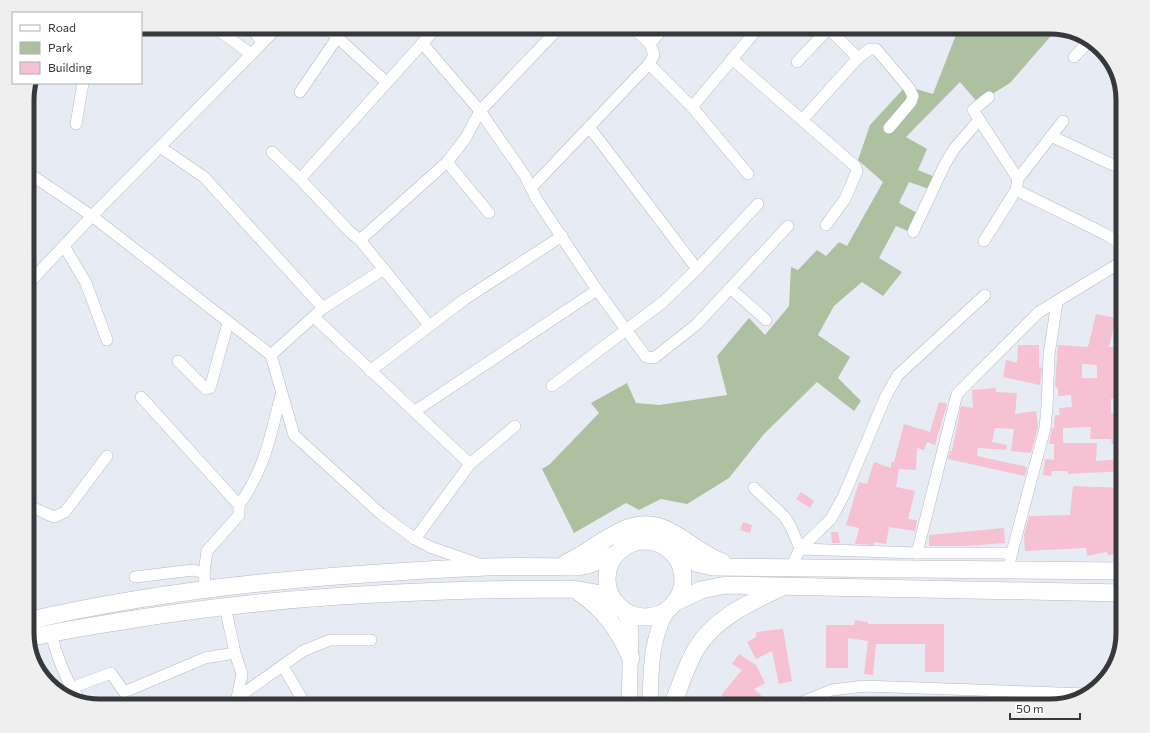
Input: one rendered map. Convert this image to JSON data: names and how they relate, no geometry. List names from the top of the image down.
{
  "legend": ["Road", "Park", "Building"],
  "scale_bar": "50 m"
}
